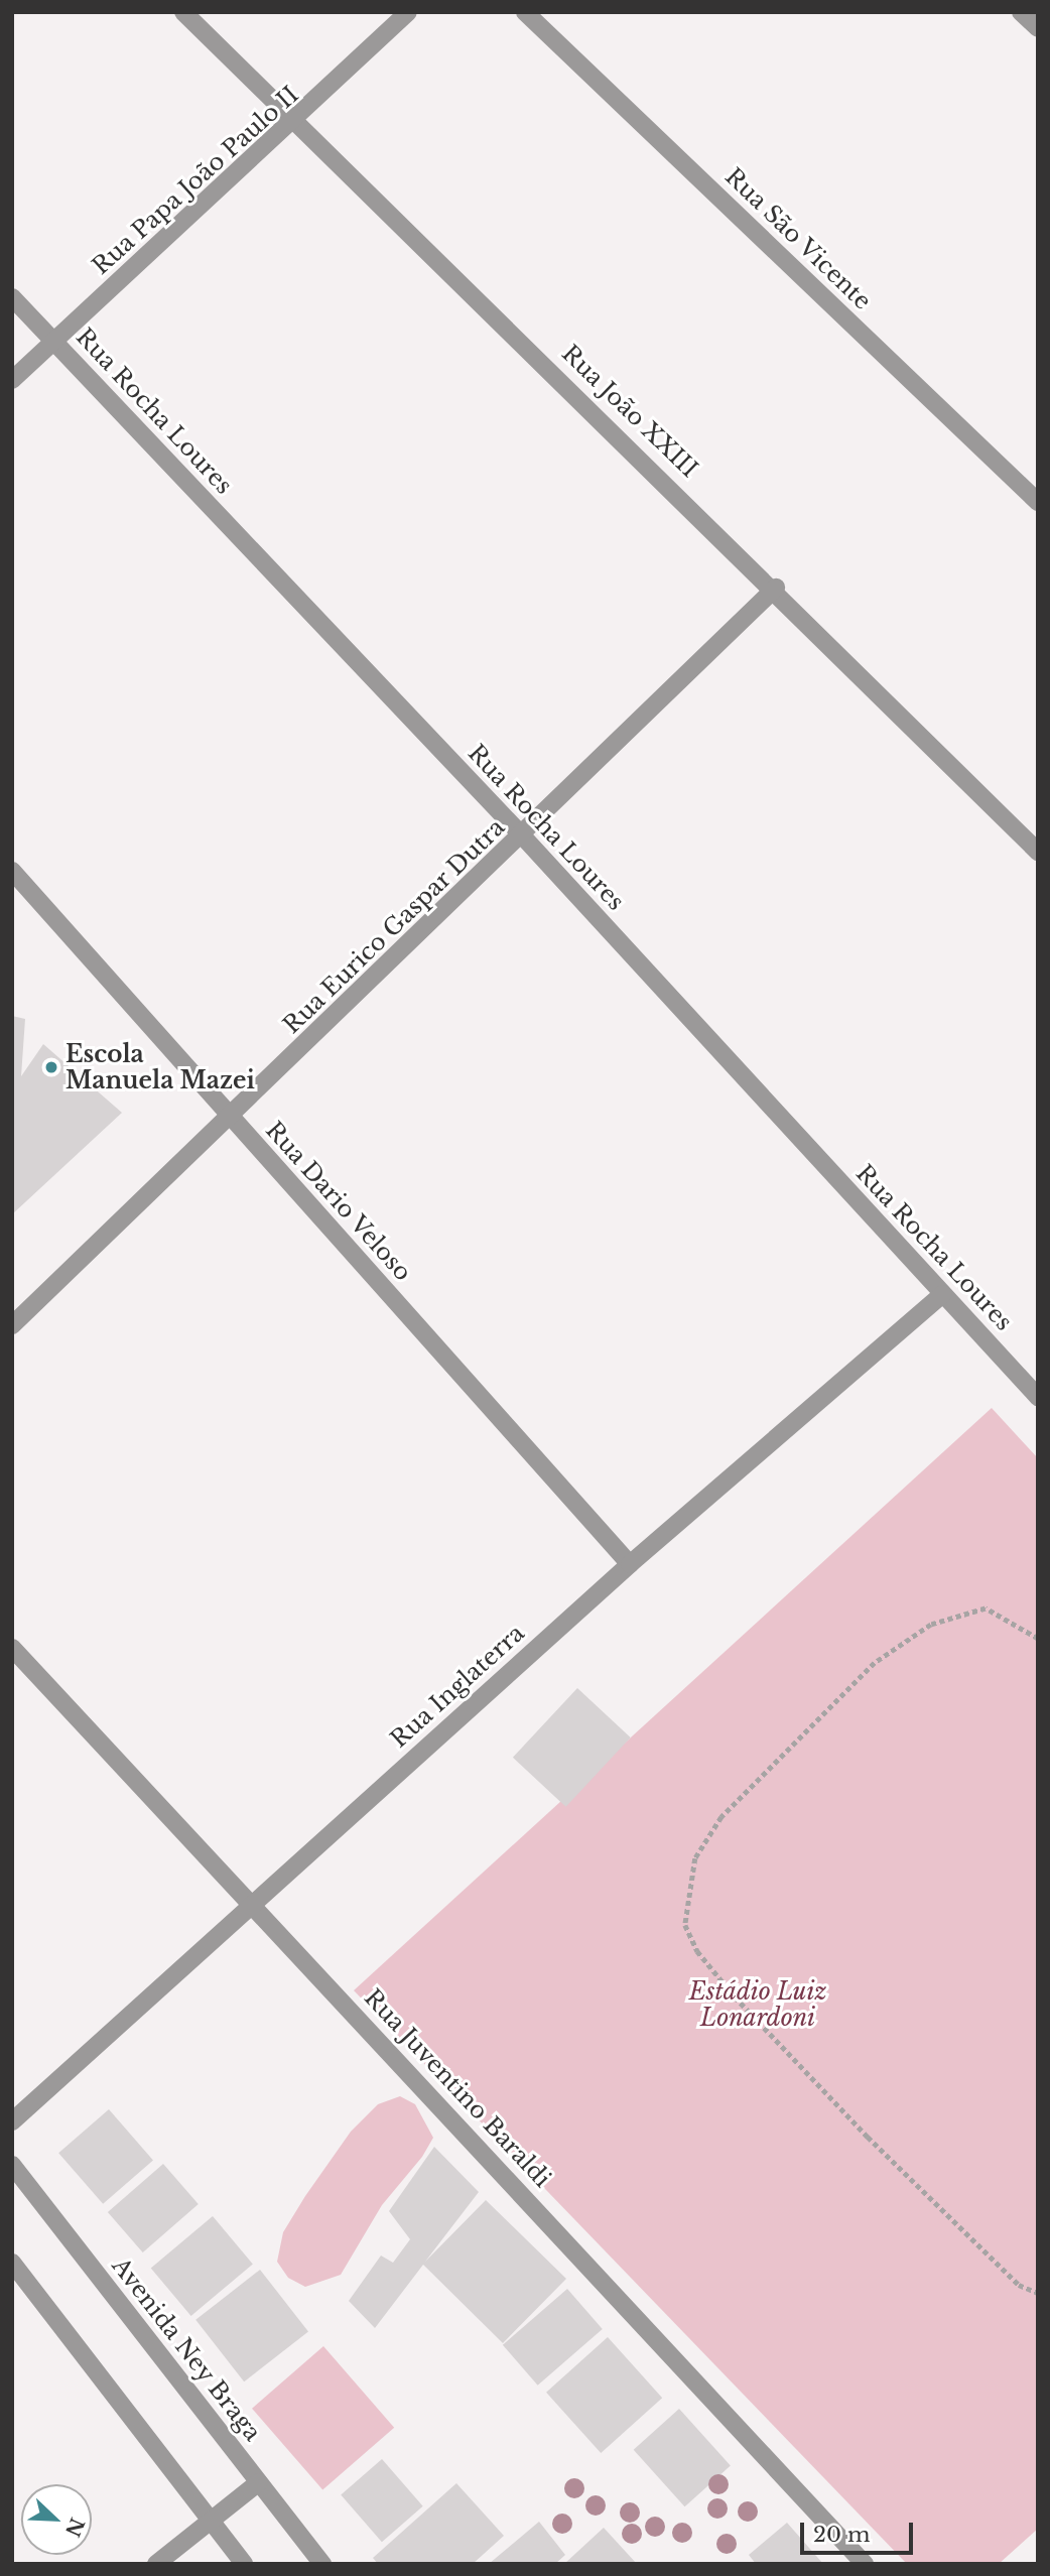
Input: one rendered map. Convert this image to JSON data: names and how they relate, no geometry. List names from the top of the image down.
{
  "streets": {
    "street": [
      "Rua Papa João Paulo II",
      "Rua São Vicente",
      "Rua Rocha Loures",
      "Rua João XXIII",
      "Rua Eurico Gaspar Dutra",
      "Rua Dario Veloso",
      "Rua Inglaterra",
      "Rua Juventino Baraldi",
      "Avenida Ney Braga"
    ]
  },
  "crossings": [
    ["Rua Papa João Paulo II", "Rua Rocha Loures"],
    ["Rua Papa João Paulo II", "Rua João XXIII"],
    ["Rua Rocha Loures", "Rua Eurico Gaspar Dutra"],
    ["Rua Rocha Loures", "Rua Inglaterra"],
    ["Rua João XXIII", "Rua Eurico Gaspar Dutra"],
    ["Rua Eurico Gaspar Dutra", "Rua Dario Veloso"],
    ["Rua Dario Veloso", "Rua Inglaterra"],
    ["Rua Inglaterra", "Rua Juventino Baraldi"]
  ],
  "parks": ["Estádio Luiz Lonardoni"],
  "places": ["Escola Manuela Mazei"],
  "scale_bar": "20 m",
  "north": "bottom right"
}
